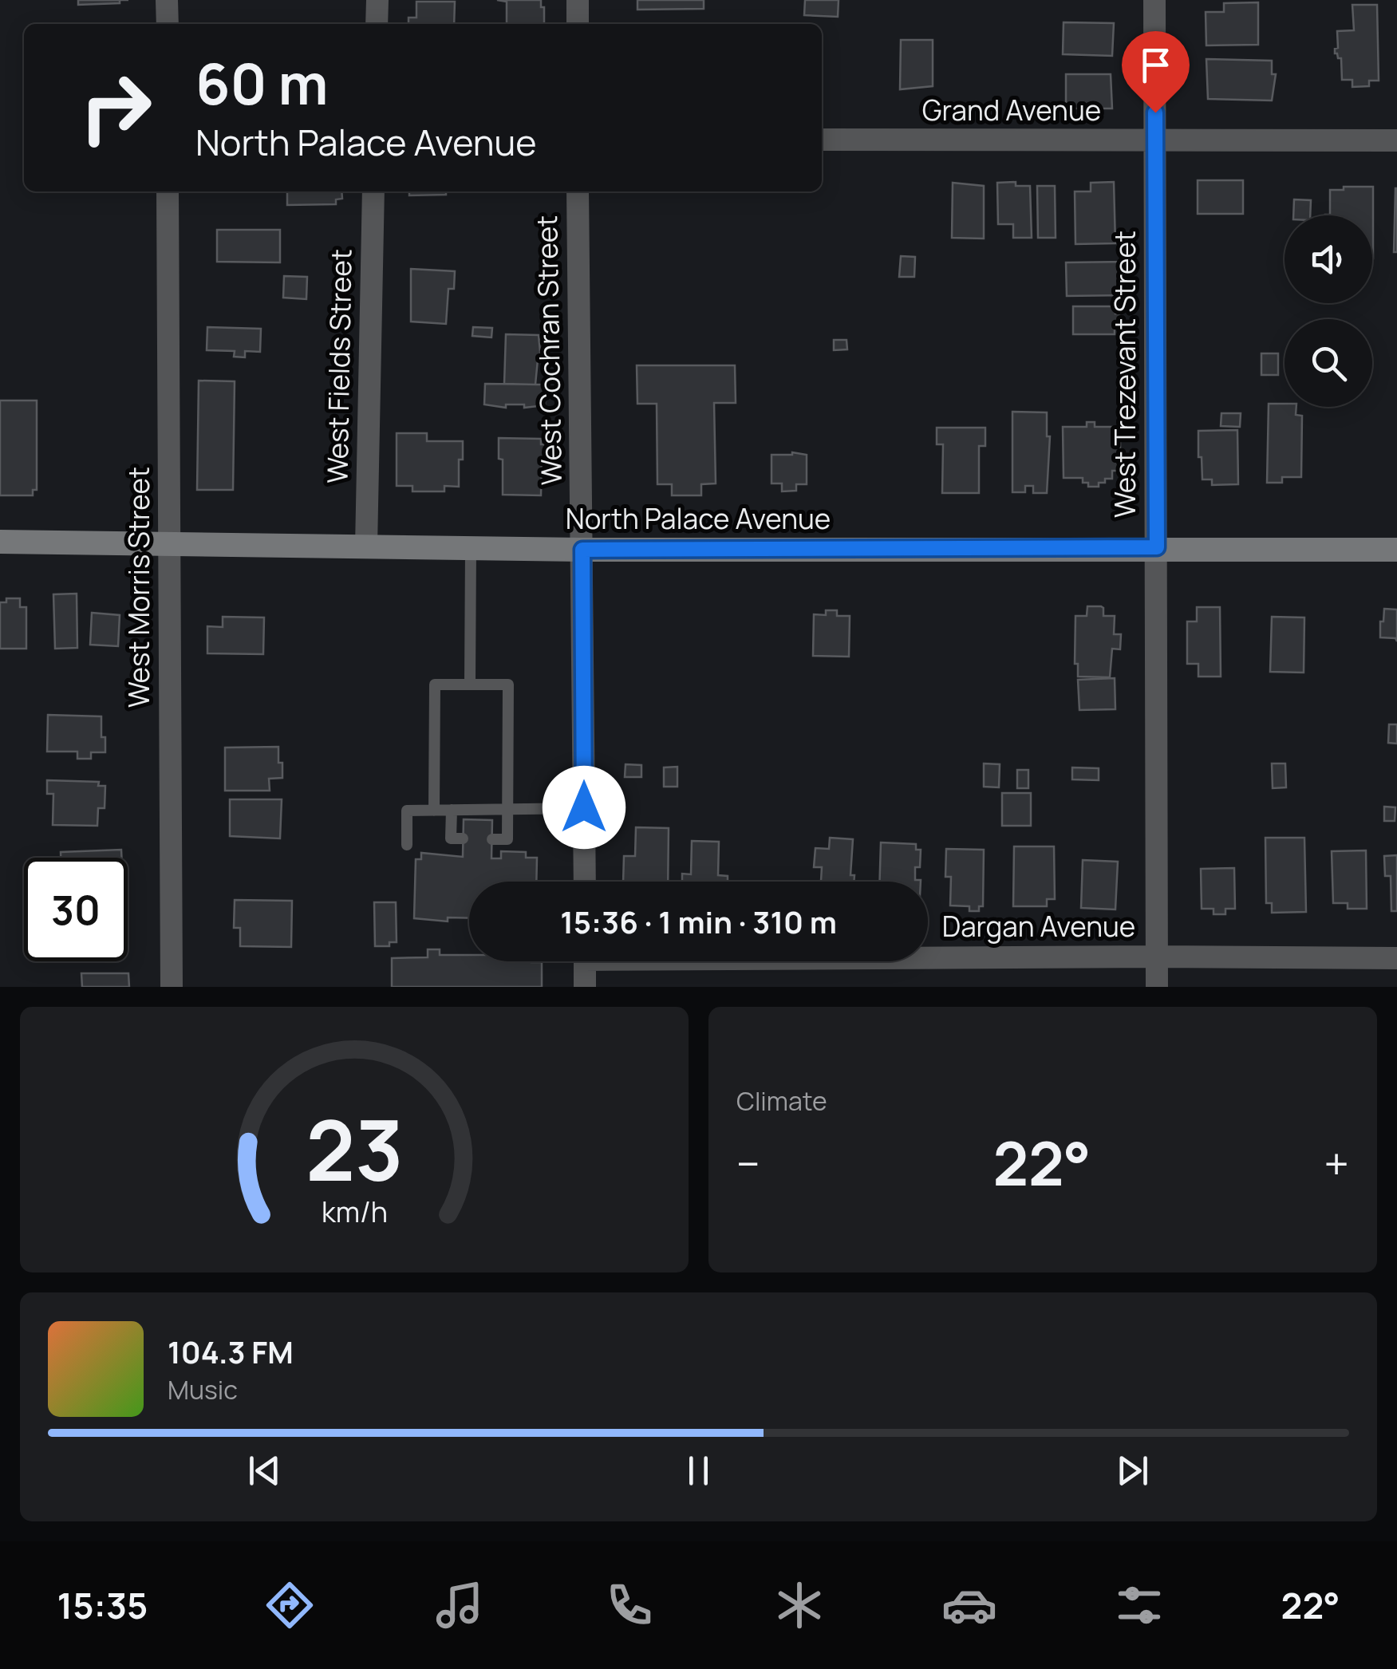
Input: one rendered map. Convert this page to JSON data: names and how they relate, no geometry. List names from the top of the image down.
{
  "streets": {
    "street": [
      "Grand Avenue",
      "West Cochran Street",
      "West Fields Street",
      "West Trezevant Street",
      "North Palace Avenue",
      "West Morris Street",
      "Dargan Avenue"
    ]
  },
  "crossings": [
    ["Grand Avenue", "West Trezevant Street"],
    ["West Cochran Street", "North Palace Avenue"],
    ["West Fields Street", "North Palace Avenue"],
    ["West Trezevant Street", "North Palace Avenue"],
    ["West Trezevant Street", "Dargan Avenue"],
    ["North Palace Avenue", "West Morris Street"]
  ],
  "page": {
    "turn": ["60 m", "North Palace Avenue"],
    "limit": "30",
    "trip": "15:36 · 1 min · 310 m",
    "tile": "Climate",
    "heat": ["−", "22°", "+"],
    "song": ["104.3 FM", "Music"],
    "tabs": ["15:35", "22°"],
    "gauge": ["23", "km/h"]
  }
}
